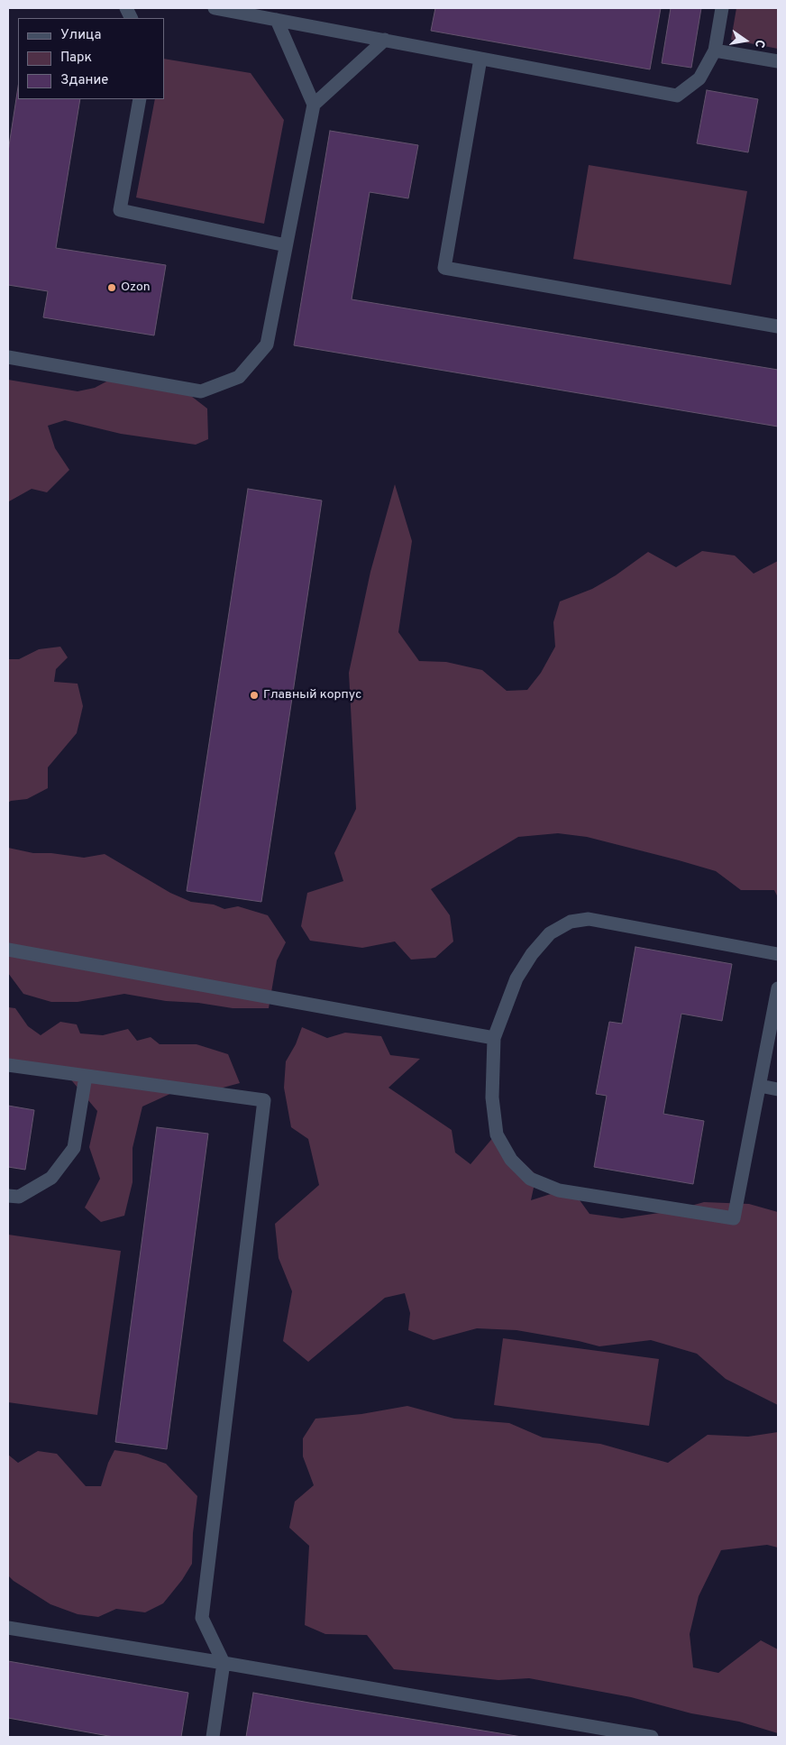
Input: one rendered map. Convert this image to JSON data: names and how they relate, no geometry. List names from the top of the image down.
{
  "places": ["Ozon", "Главный корпус"],
  "legend": ["Улица", "Парк", "Здание"],
  "north": "right"
}
